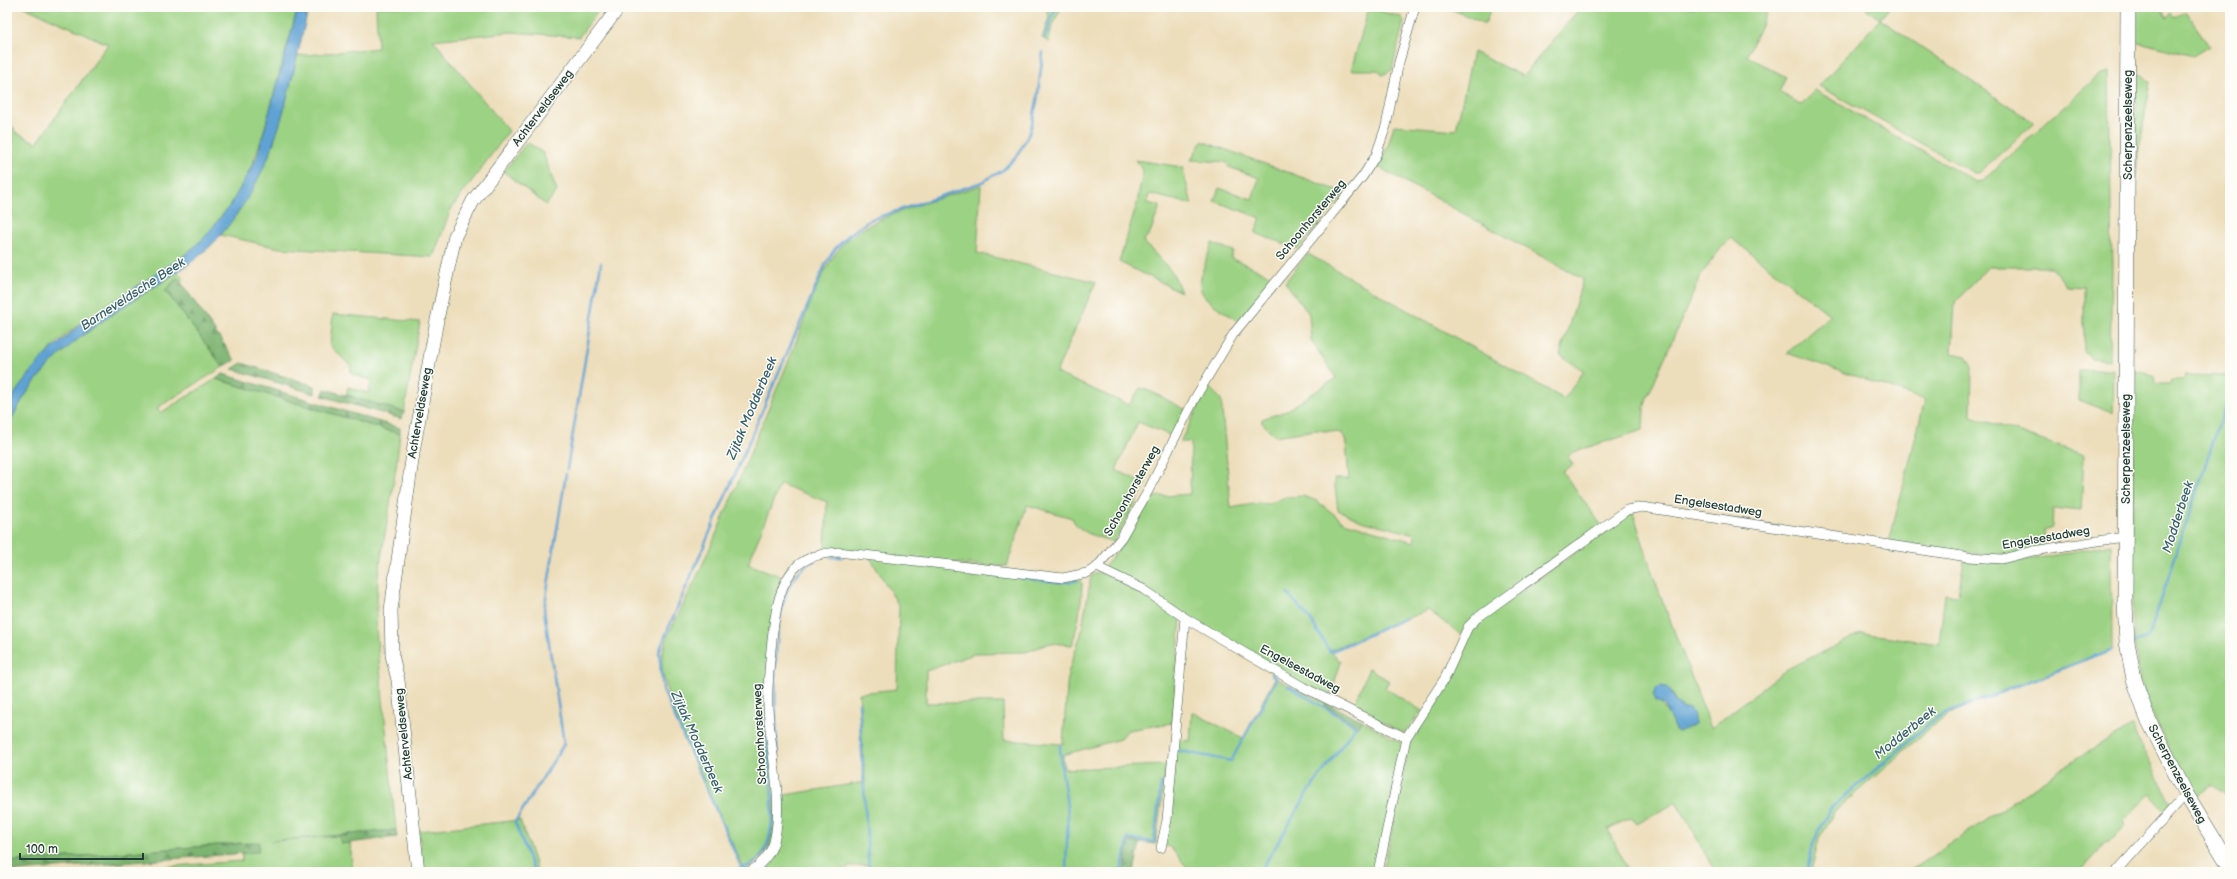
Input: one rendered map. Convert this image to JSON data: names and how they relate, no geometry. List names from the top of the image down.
{
  "streets": {
    "main road": ["Scherpenzeelseweg"],
    "street": ["Achterveldseweg", "Schoonhorsterweg", "Engelsestadweg"]
  },
  "crossings": [
    ["Scherpenzeelseweg", "Engelsestadweg"],
    ["Schoonhorsterweg", "Engelsestadweg"]
  ],
  "water": ["Barneveldsche Beek", "Zijtak Modderbeek", "Modderbeek"],
  "scale_bar": "100 m"
}
